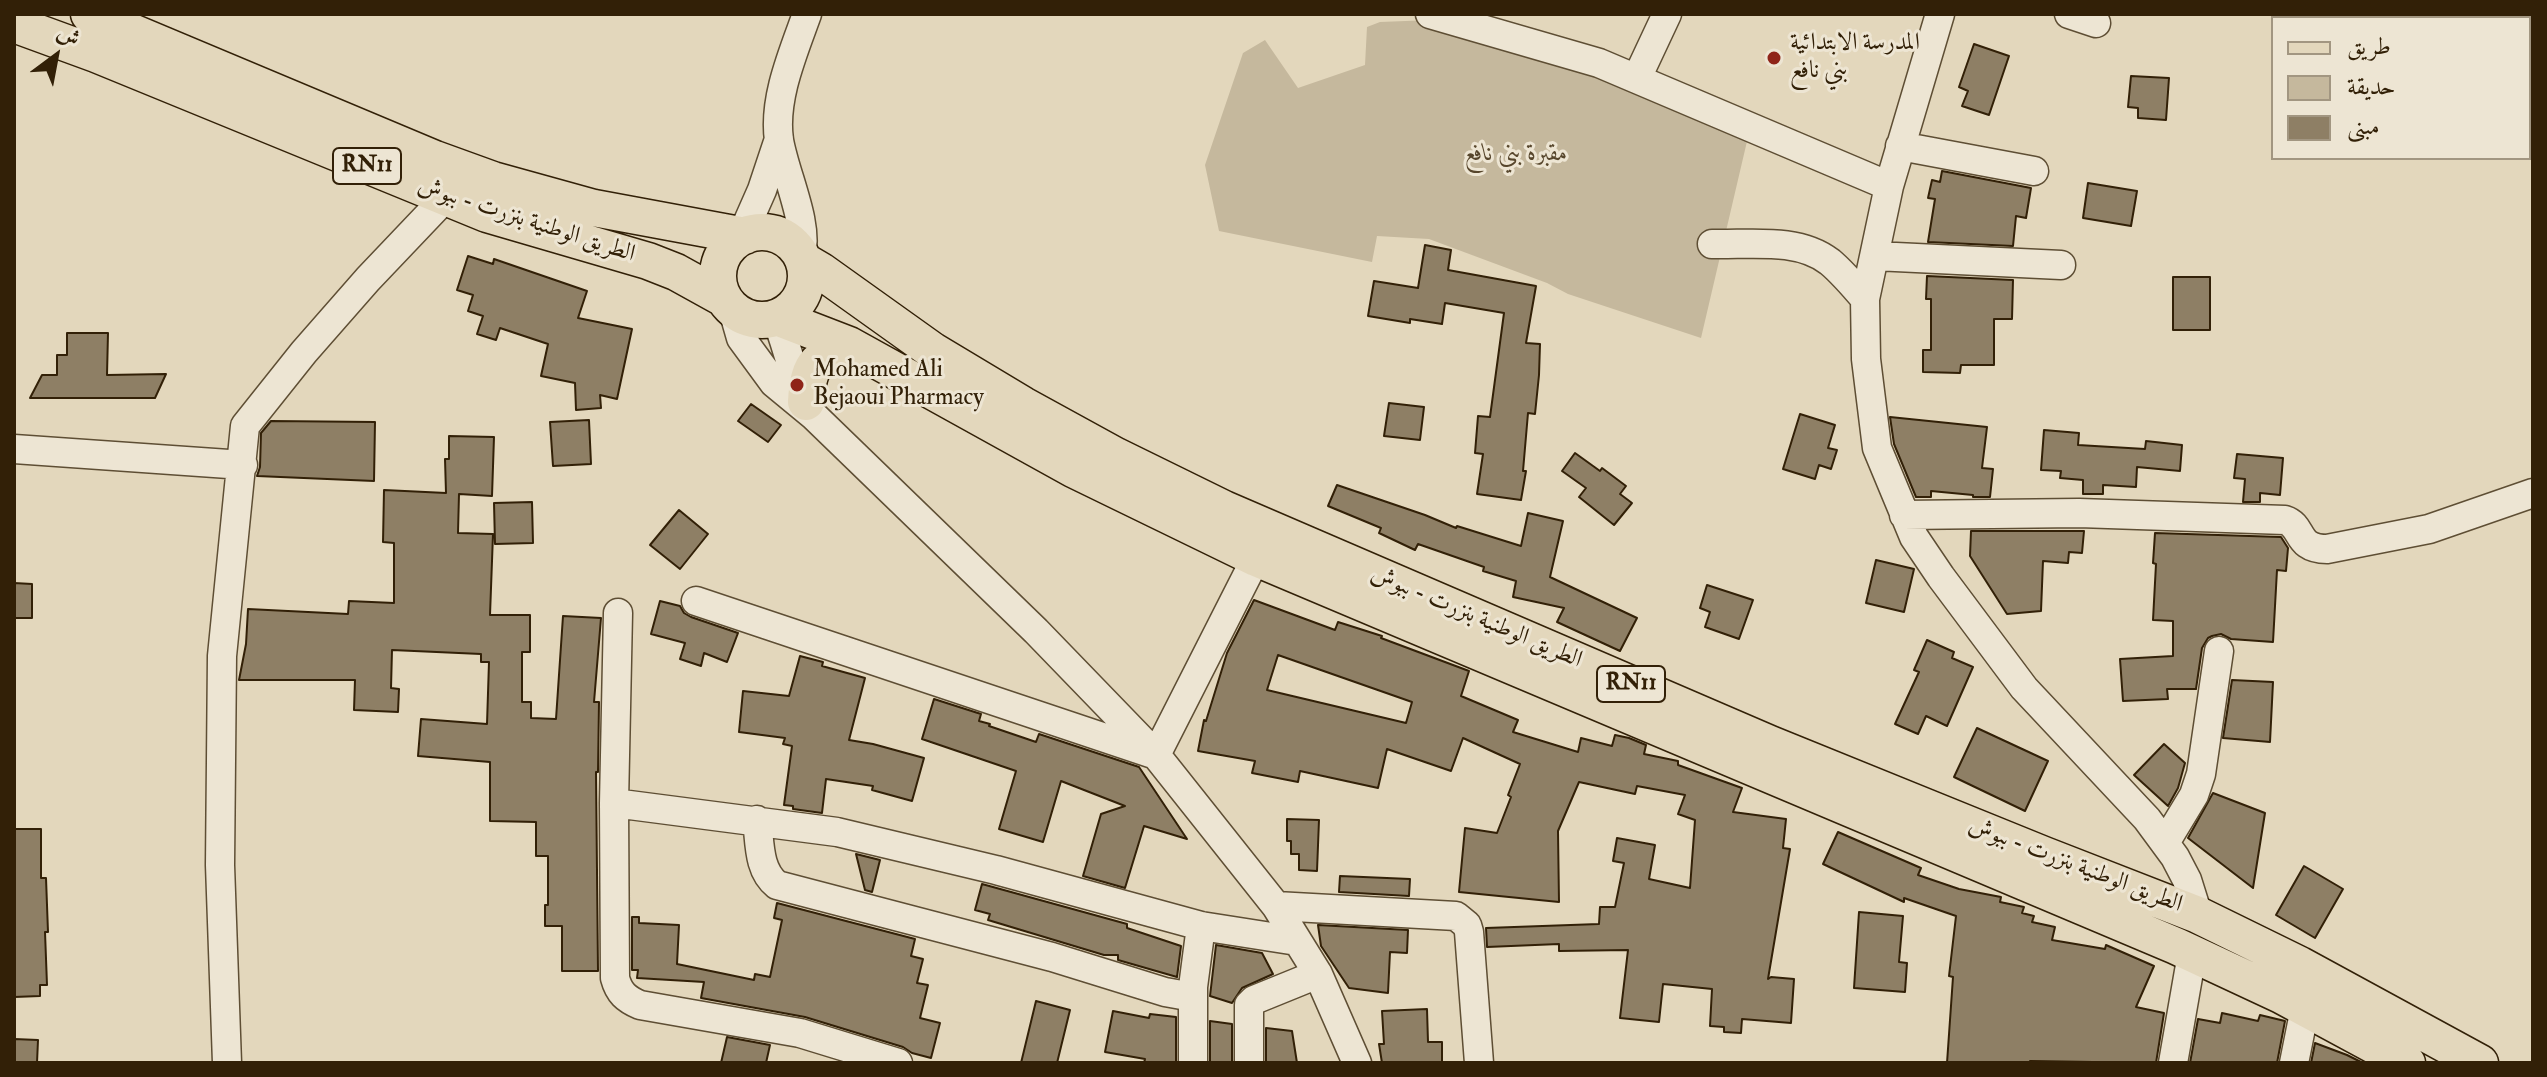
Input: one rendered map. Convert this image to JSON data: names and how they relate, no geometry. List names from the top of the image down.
{
  "streets": {
    "main road": ["RN11", "الطريق الوطنية بنزرت - ببوش"]
  },
  "crossings": [
    ["RN11", "الطريق الوطنية بنزرت - ببوش"]
  ],
  "parks": ["مقبرة بني نافع"],
  "places": ["المدرسة الابتدائية بني نافع", "Mohamed Ali Bejaoui Pharmacy"],
  "legend": ["طريق", "حديقة", "مبنى"],
  "north": "top right"
}
